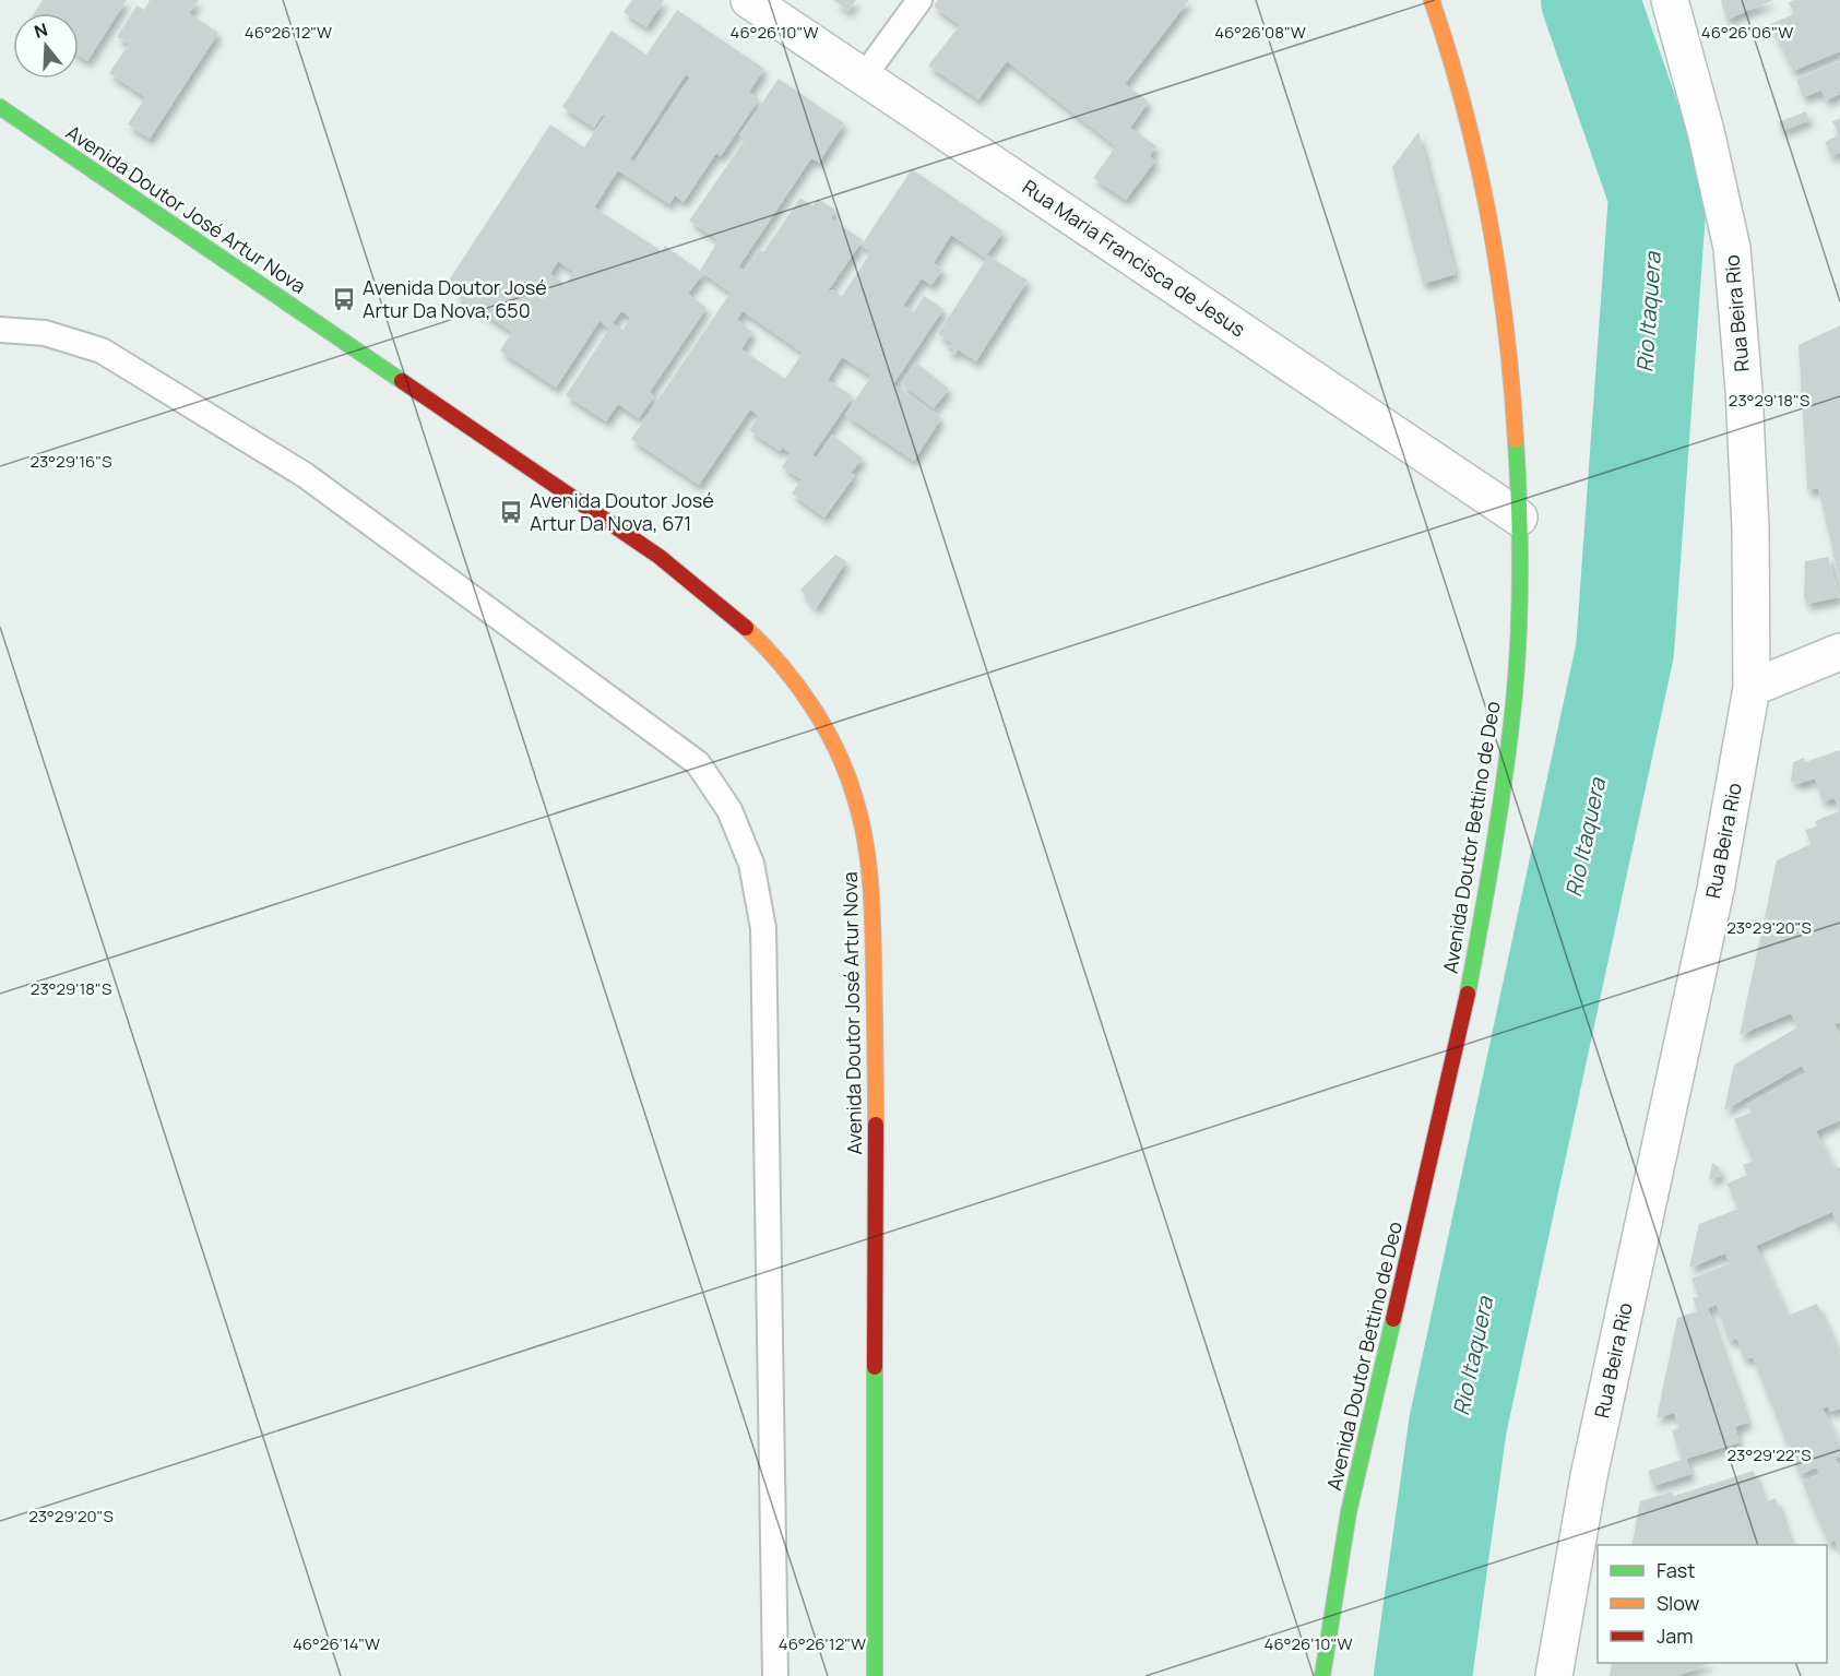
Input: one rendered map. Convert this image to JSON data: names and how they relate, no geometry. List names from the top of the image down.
{
  "streets": {
    "main road": ["Avenida Doutor José Artur Nova", "Avenida Doutor Bettino de Deo"],
    "street": ["Rua Maria Francisca de Jesus", "Rua Beira Rio"]
  },
  "crossings": [
    ["Rua Maria Francisca de Jesus", "Avenida Doutor Bettino de Deo"]
  ],
  "water": ["Rio Itaquera"],
  "places": {
    "bus stop": ["Avenida Doutor José Artur Da Nova, 650", "Avenida Doutor José Artur Da Nova, 671"]
  },
  "legend": ["Fast", "Slow", "Jam"],
  "north": "top",
  "coordinates": [
    "46°26'06\"W",
    "46°26'12\"W",
    "46°26'10\"W",
    "46°26'08\"W",
    "23°29'18\"S",
    "23°29'16\"S",
    "23°29'20\"S",
    "23°29'22\"S",
    "46°26'14\"W"
  ]
}
